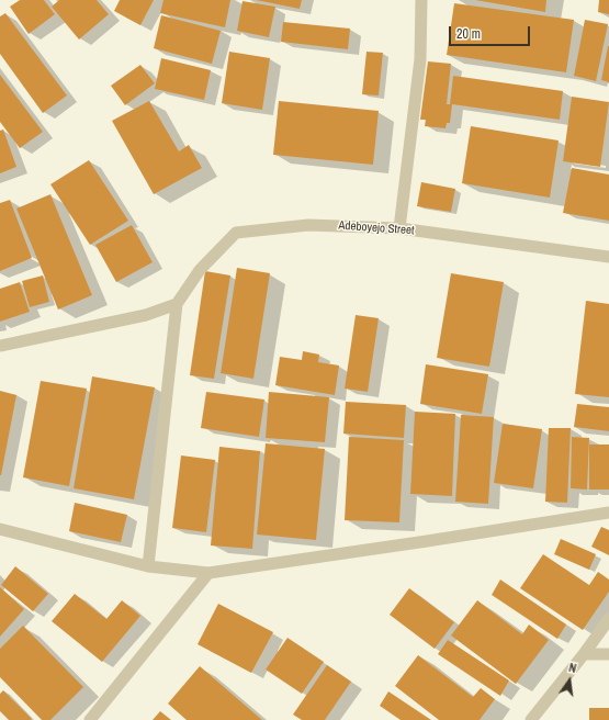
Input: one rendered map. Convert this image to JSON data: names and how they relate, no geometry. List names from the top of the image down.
{
  "streets": {
    "street": ["Adeboyejo Street"]
  },
  "scale_bar": "20 m",
  "north": "top"
}
